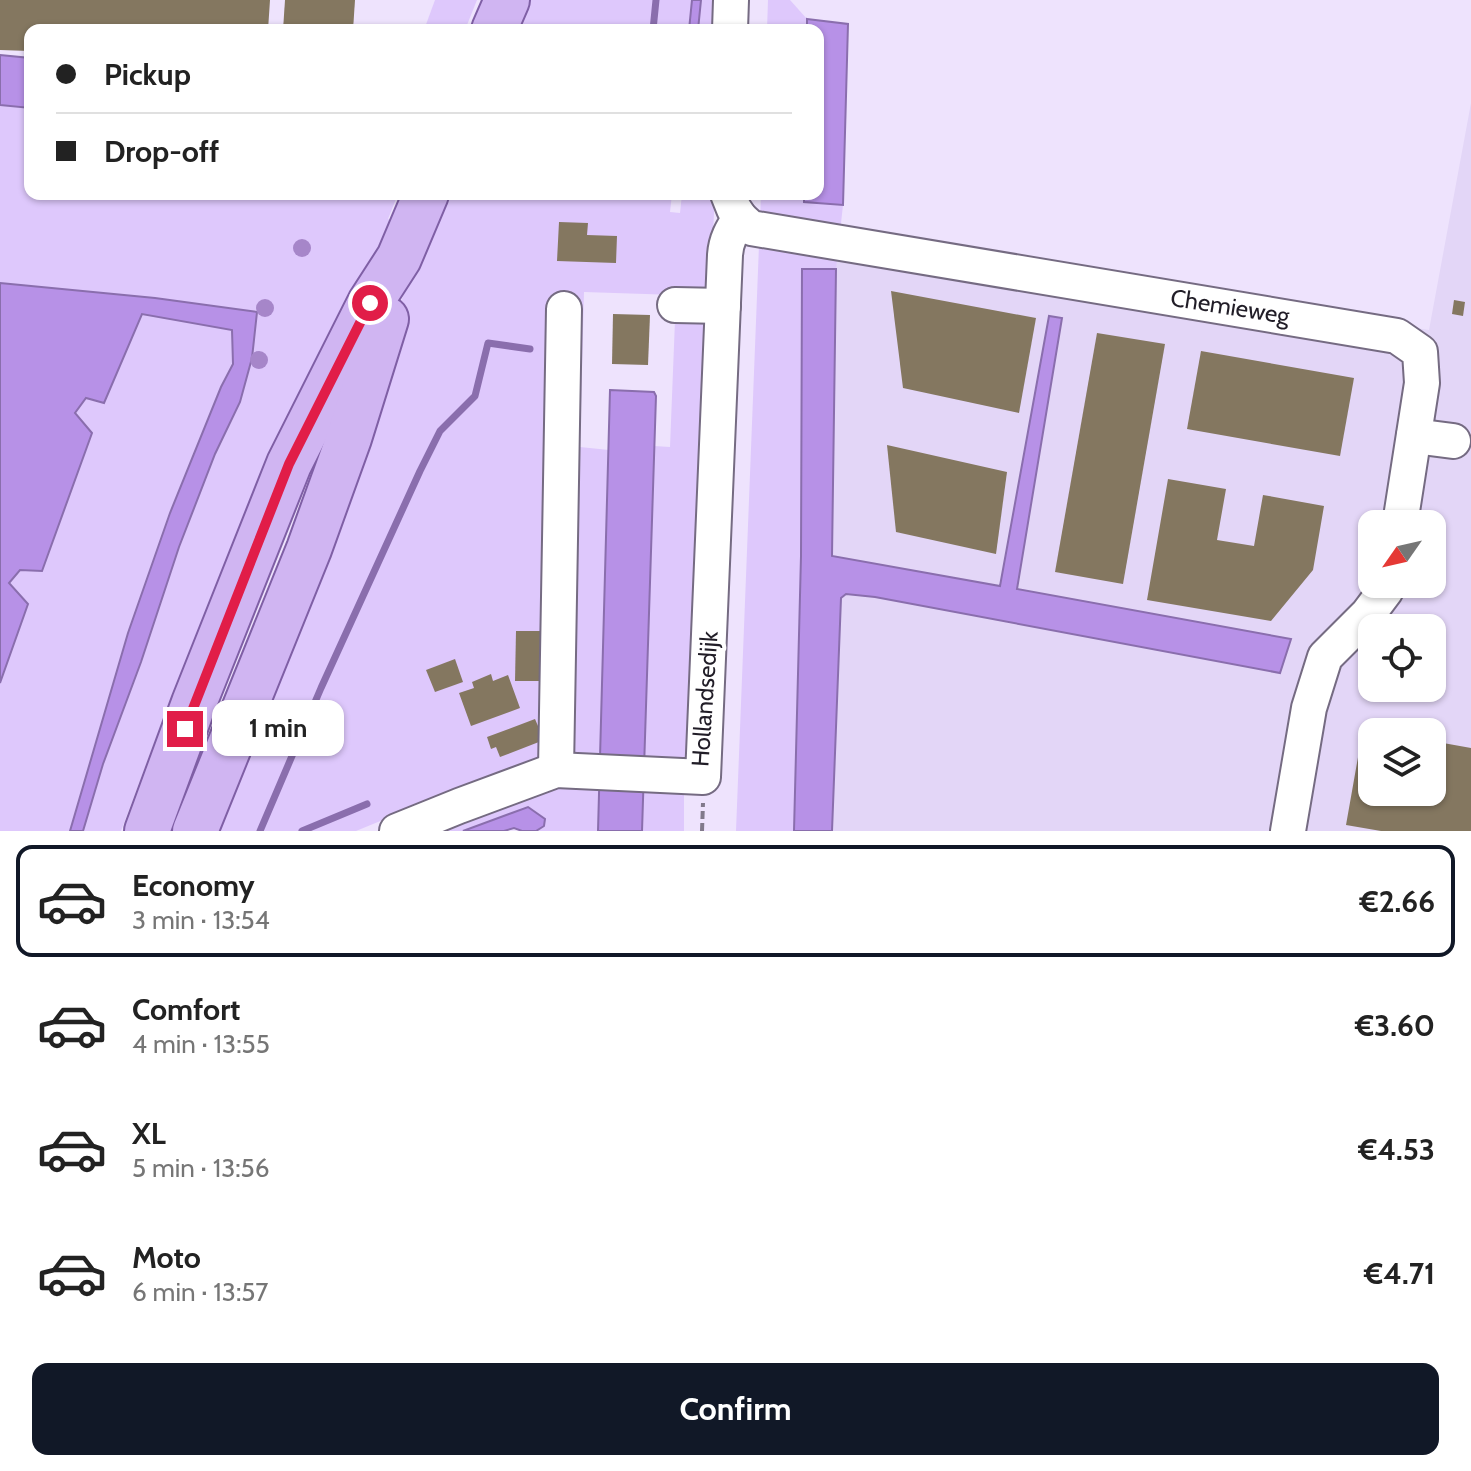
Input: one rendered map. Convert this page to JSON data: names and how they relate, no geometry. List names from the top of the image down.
{
  "streets": {
    "street": ["Chemieweg", "Hollandsedijk"]
  },
  "crossings": [
    ["Chemieweg", "Hollandsedijk"]
  ],
  "north": "bottom left",
  "page": {
    "banner": ["Pickup", "Drop-off"],
    "bubble": "1 min",
    "list": [
      {
        "name": "Economy",
        "note": "3 min · 13:54",
        "value": "€2.66"
      },
      {
        "name": "Comfort",
        "note": "4 min · 13:55",
        "value": "€3.60"
      },
      {
        "name": "XL",
        "note": "5 min · 13:56",
        "value": "€4.53"
      },
      {
        "name": "Moto",
        "note": "6 min · 13:57",
        "value": "€4.71"
      }
    ],
    "buttons": "Confirm"
  }
}
